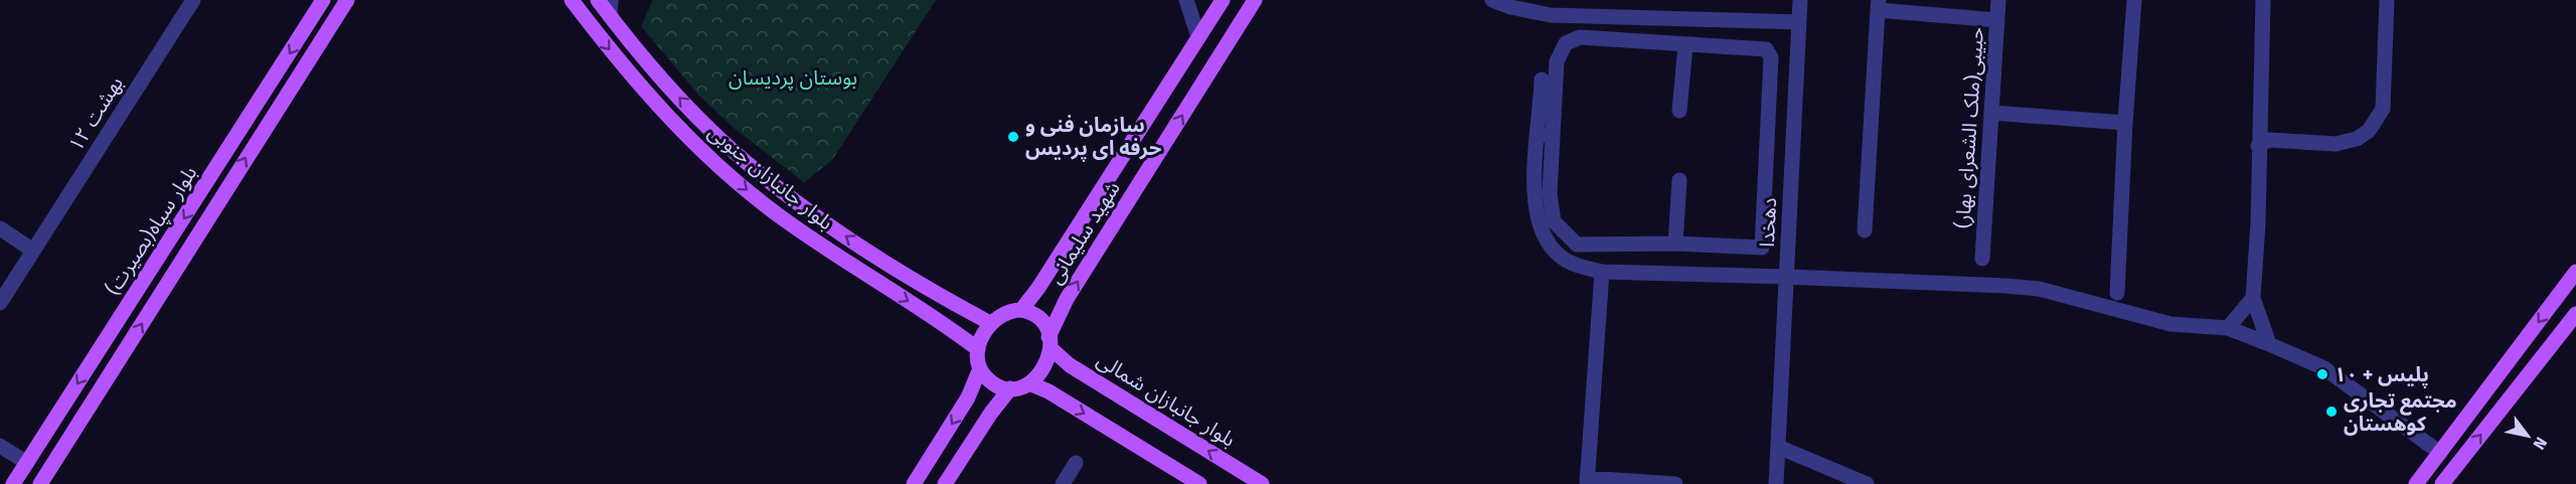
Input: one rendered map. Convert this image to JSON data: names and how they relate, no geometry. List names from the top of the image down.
{
  "streets": {
    "main road": [
      "بلوار جانبازان جنوبی",
      "بلوار سپاه(بصیرت)",
      "شهید سلیمانی",
      "بلوار جانبازان شمالی"
    ],
    "street": ["بهشت ۱۲", "حبیبی(ملک الشعرای بهار)", "دهخدا"]
  },
  "crossings": [
    ["بلوار جانبازان جنوبی", "شهید سلیمانی"],
    ["بلوار جانبازان جنوبی", "بلوار جانبازان شمالی"],
    ["شهید سلیمانی", "بلوار جانبازان شمالی"]
  ],
  "parks": ["بوستان پردیسان"],
  "places": ["سازمان فنی و حرفه ای پردیس", "پلیس + ۱۰", "مجتمع تجاری کوهستان"],
  "north": "bottom right"
}
